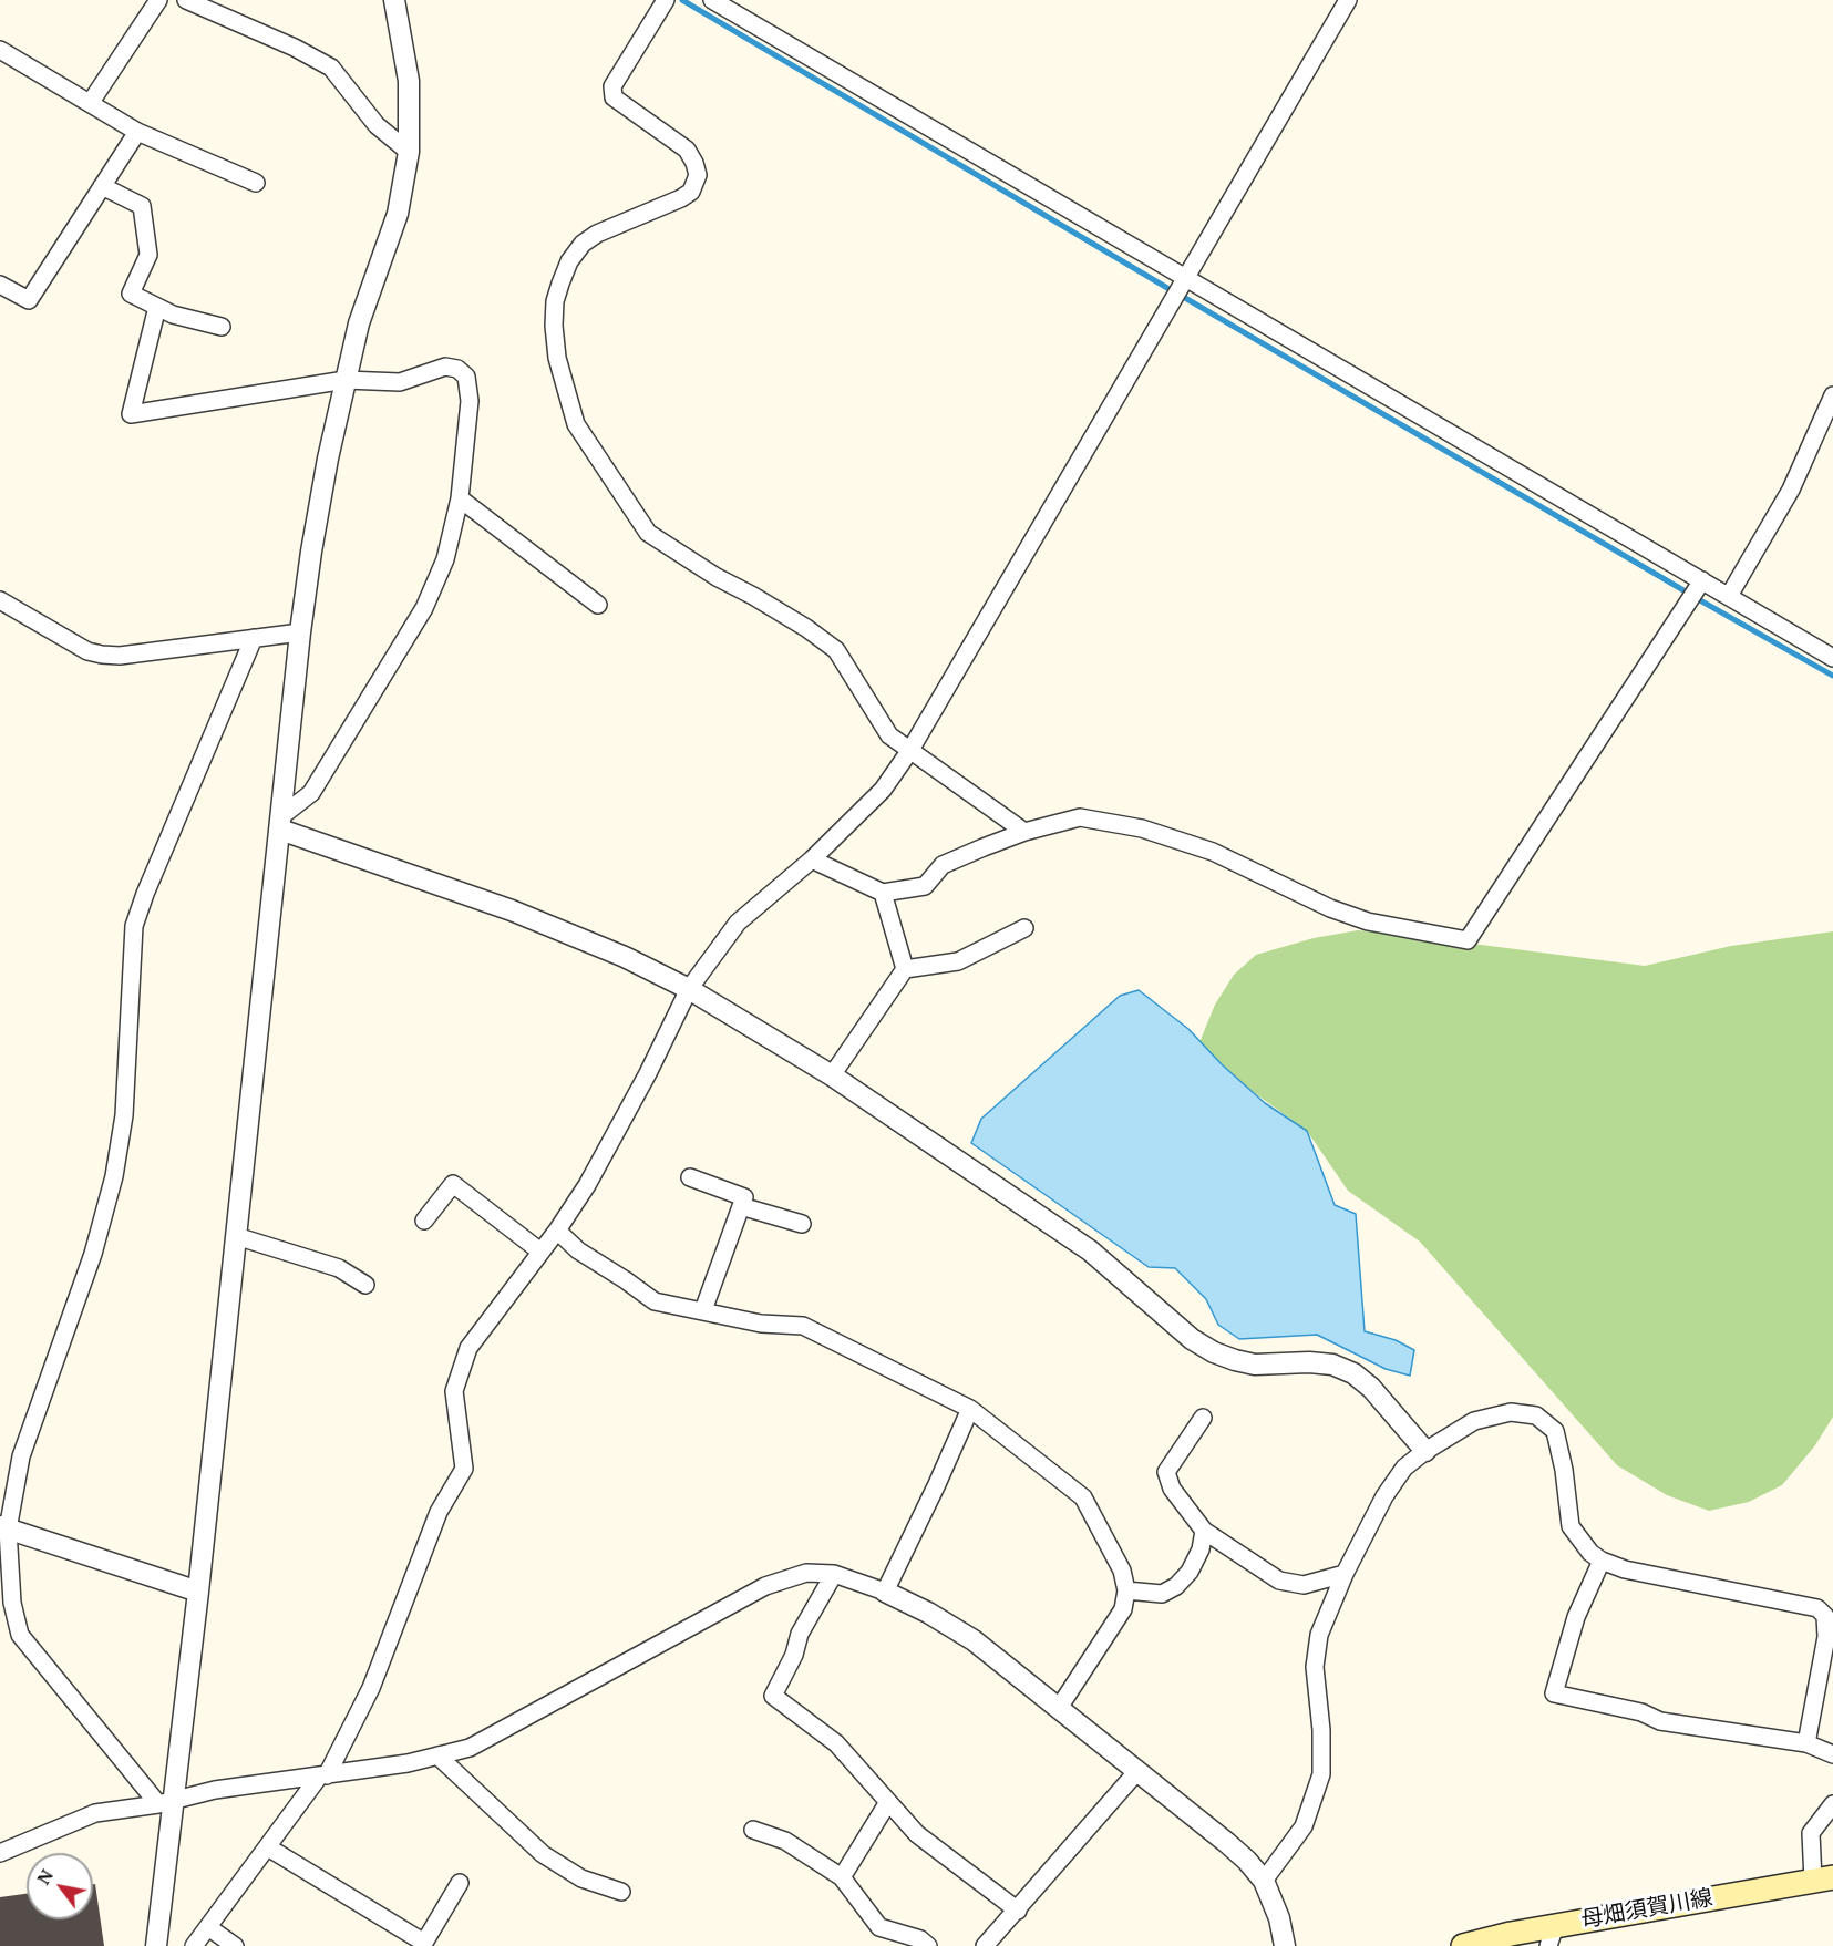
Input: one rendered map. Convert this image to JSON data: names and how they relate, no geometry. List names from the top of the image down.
{
  "streets": {
    "main road": ["母畑須賀川線"]
  },
  "north": "top left"
}
